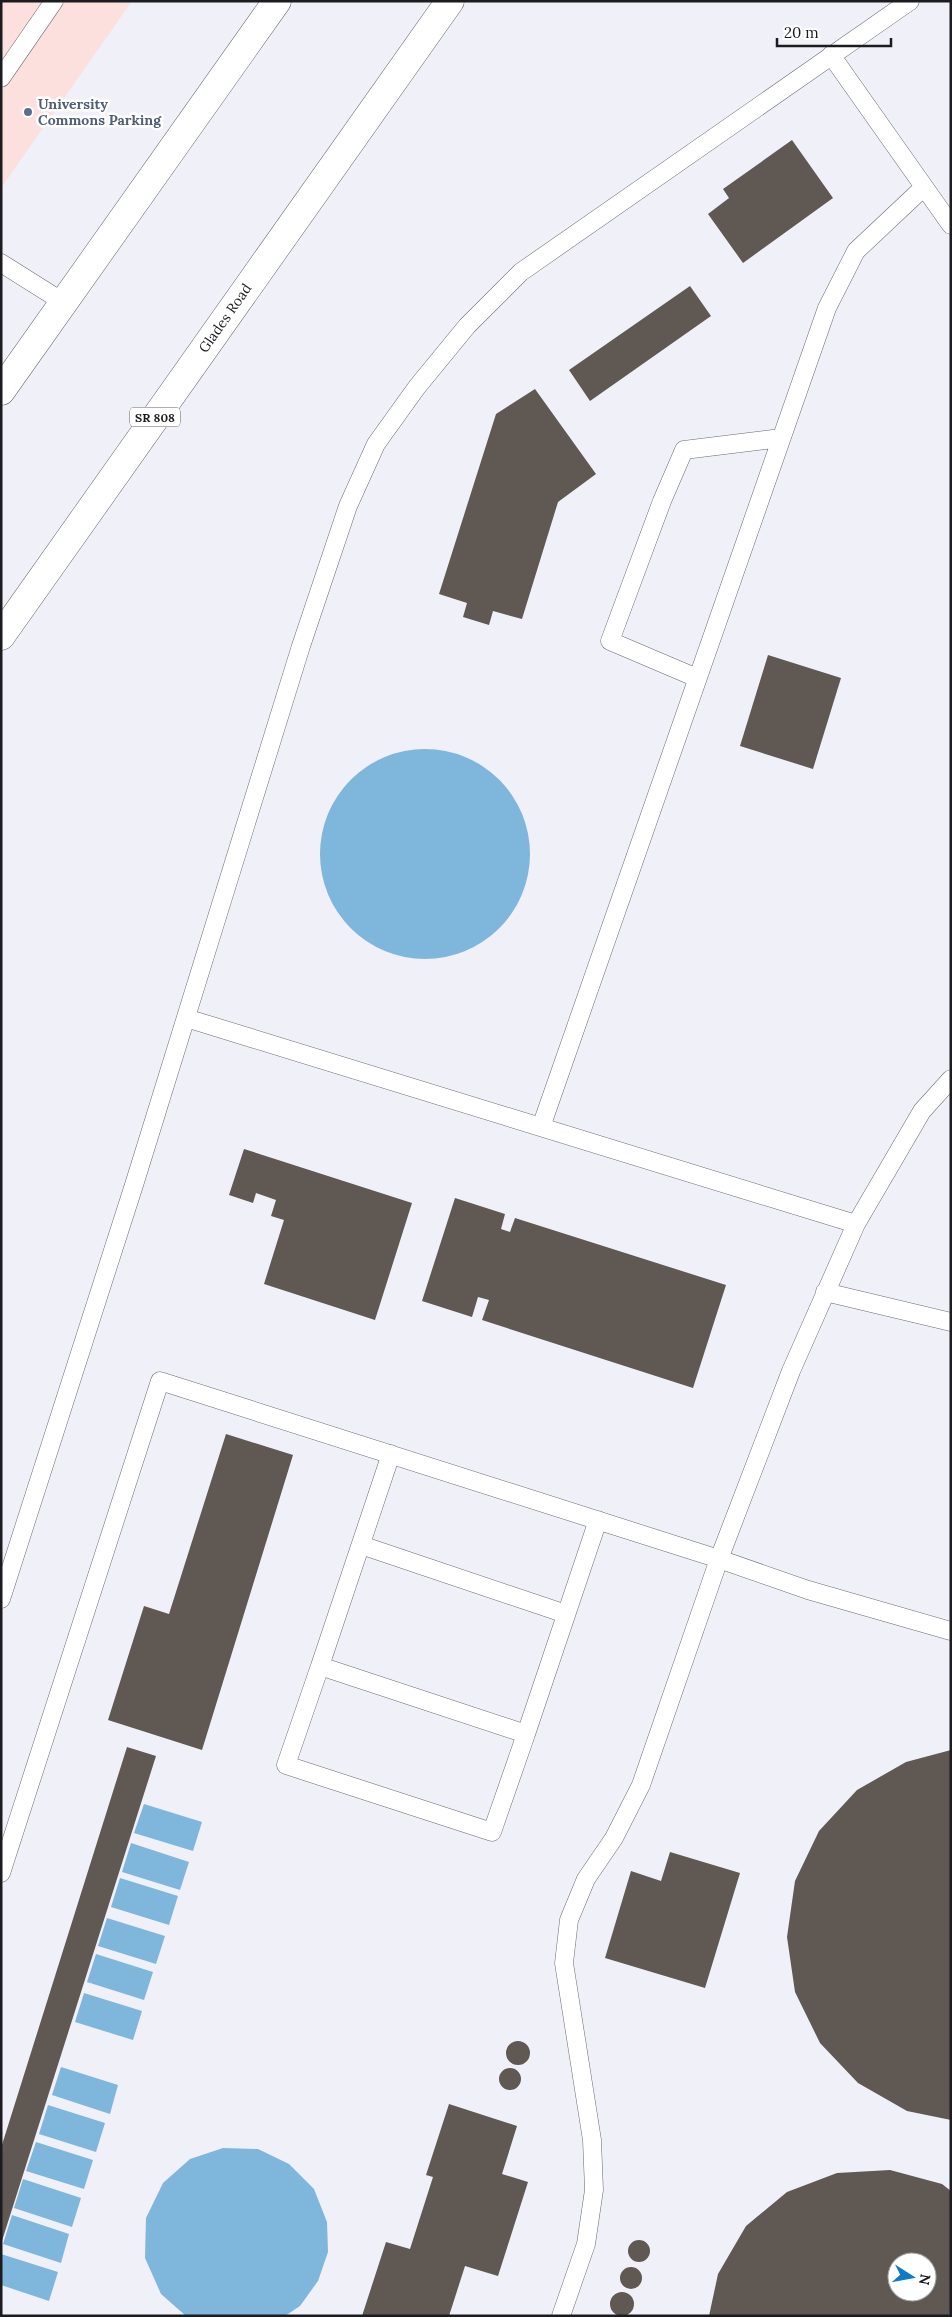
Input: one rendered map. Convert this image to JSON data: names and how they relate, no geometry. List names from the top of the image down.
{
  "streets": {
    "main road": ["Glades Road", "SR 808"]
  },
  "places": ["University Commons Parking"],
  "scale_bar": "20 m",
  "north": "right"
}
